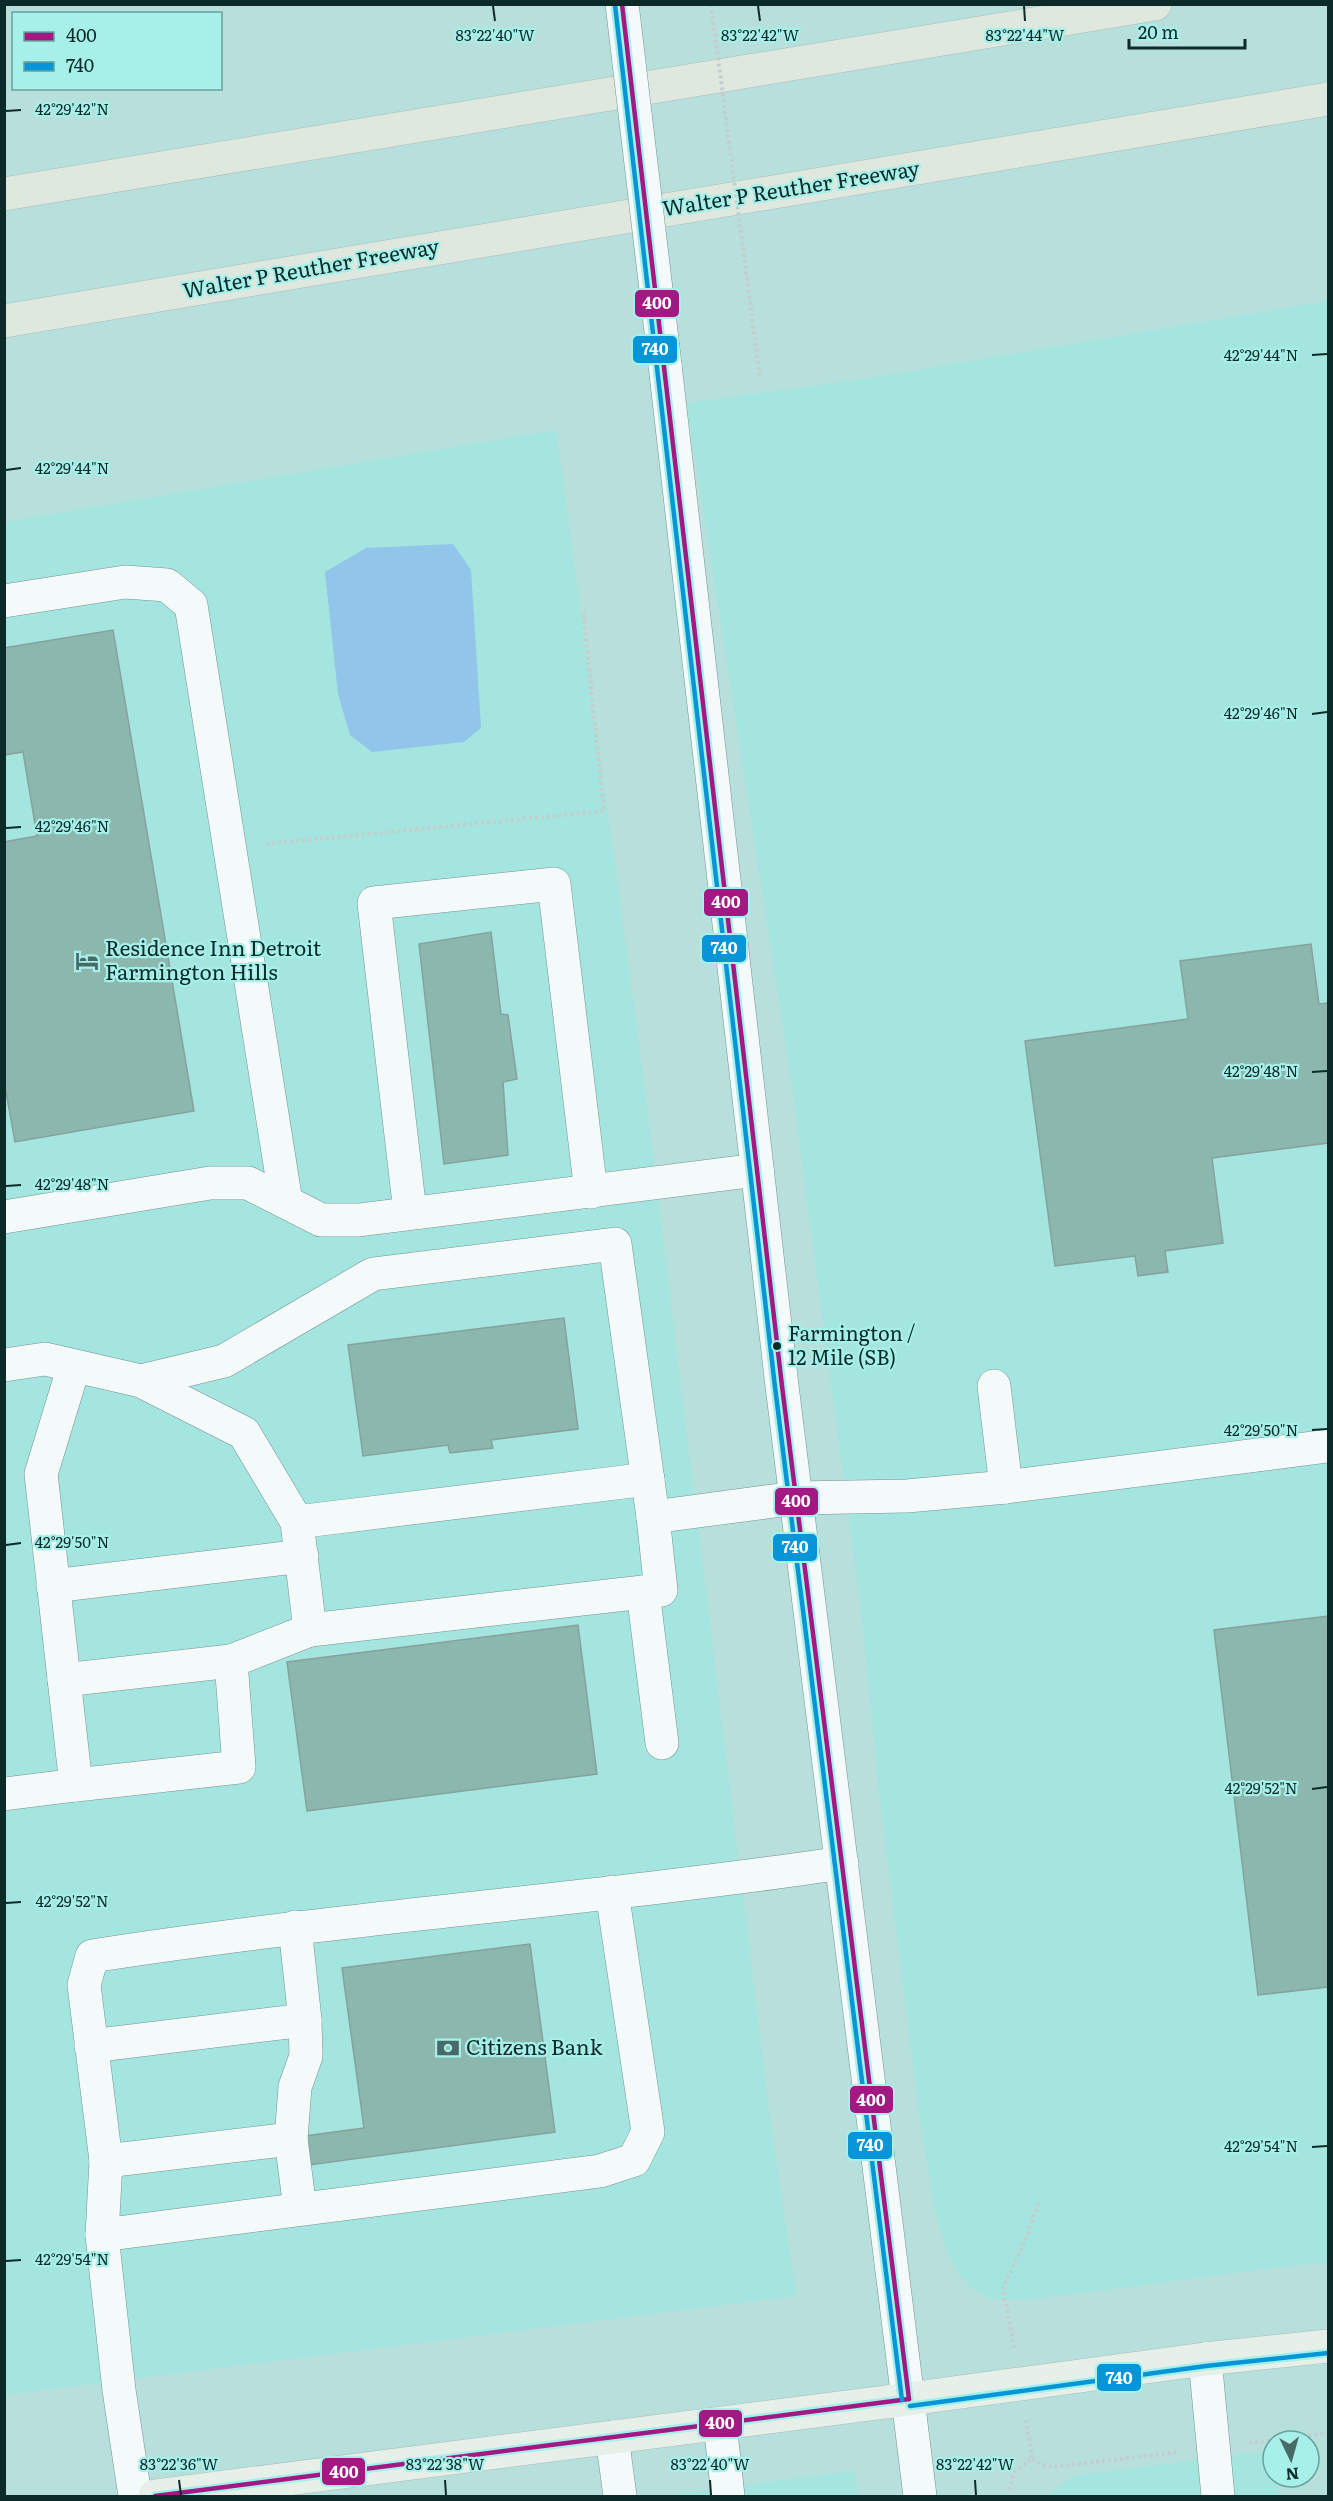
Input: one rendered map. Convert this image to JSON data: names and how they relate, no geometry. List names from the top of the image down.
{
  "streets": {
    "highway": ["Walter P Reuther Freeway"]
  },
  "places": {
    "hotel": ["Residence Inn Detroit Farmington Hills"],
    "other": ["Farmington / 12 Mile (SB)"],
    "bank": ["Citizens Bank"]
  },
  "lines": ["transit line 400", "transit line 740"],
  "legend": ["400", "740"],
  "scale_bar": "20 m",
  "north": "bottom",
  "coordinates": [
    "83°22'40\"W",
    "83°22'42\"W",
    "83°22'44\"W",
    "42°29'42\"N",
    "42°29'44\"N",
    "42°29'46\"N",
    "42°29'48\"N",
    "42°29'50\"N",
    "42°29'52\"N",
    "42°29'54\"N",
    "83°22'36\"W",
    "83°22'38\"W"
  ]
}
